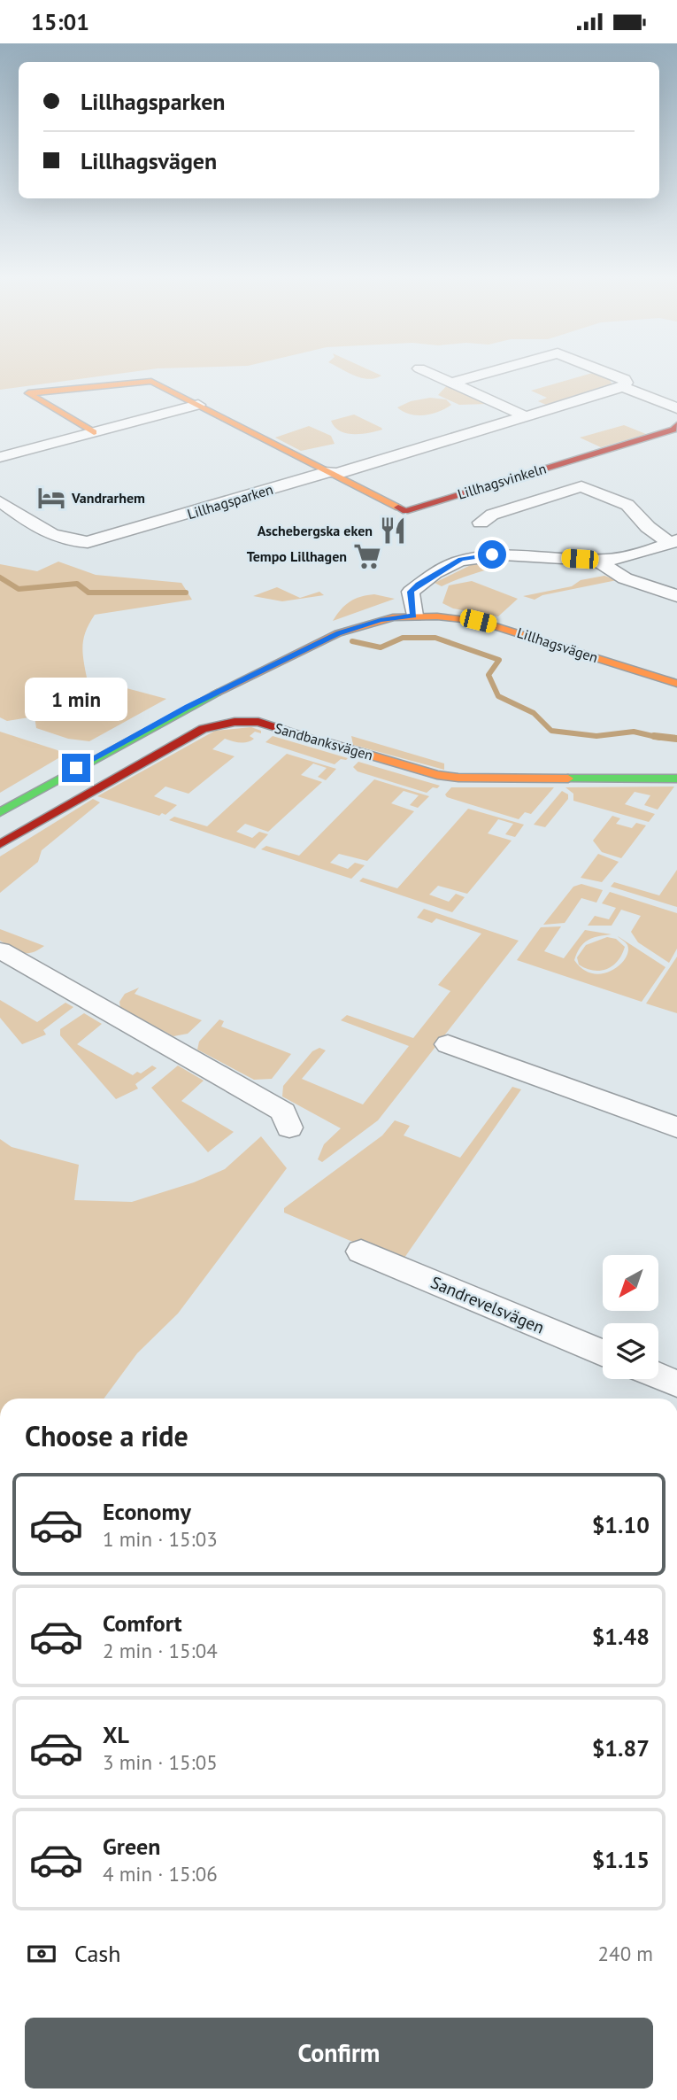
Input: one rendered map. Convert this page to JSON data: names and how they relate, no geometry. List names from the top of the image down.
{
  "streets": {
    "street": [
      "Lillhagsvinkeln",
      "Lillhagsparken",
      "Lillhagsvägen",
      "Sandbanksvägen",
      "Sandrevelsvägen"
    ]
  },
  "crossings": [
    ["Lillhagsvinkeln", "Lillhagsparken"]
  ],
  "places": {
    "hotel": ["Vandrarhem"],
    "restaurant": ["Aschebergska eken"],
    "supermarket": ["Tempo Lillhagen"]
  },
  "north": "bottom left",
  "page": {
    "status": "15:01",
    "banner": ["Lillhagsparken", "Lillhagsvägen"],
    "bubble": "1 min",
    "heading": "Choose a ride",
    "list": [
      {
        "name": "Economy",
        "note": "1 min · 15:03",
        "value": "$1.10"
      },
      {
        "name": "Comfort",
        "note": "2 min · 15:04",
        "value": "$1.48"
      },
      {
        "name": "XL",
        "note": "3 min · 15:05",
        "value": "$1.87"
      },
      {
        "name": "Green",
        "note": "4 min · 15:06",
        "value": "$1.15"
      }
    ],
    "pay": ["Cash", "240 m"],
    "buttons": "Confirm"
  }
}
